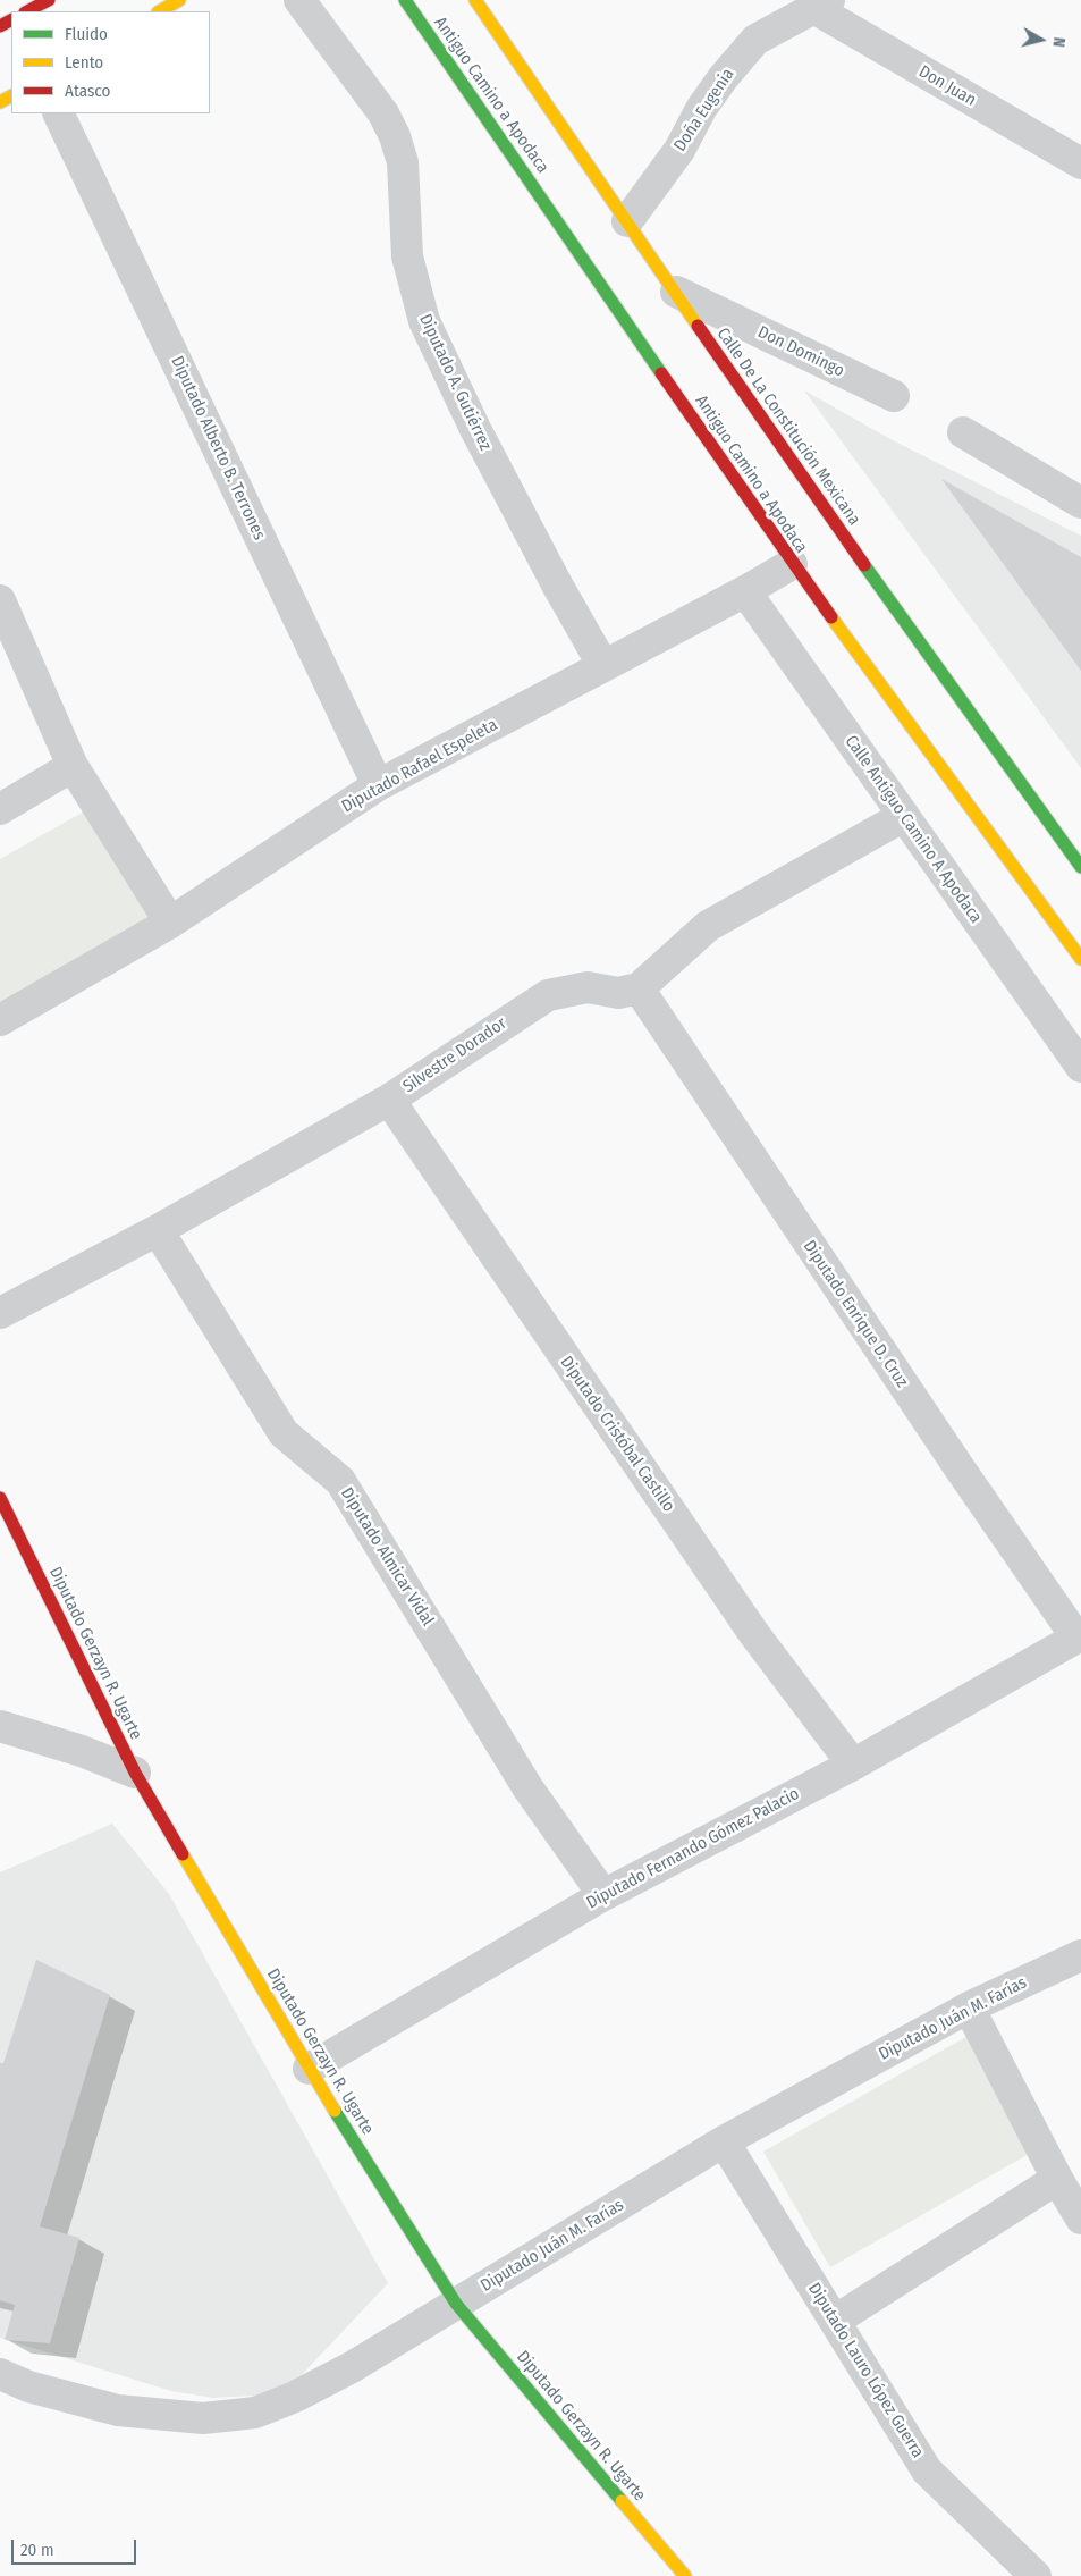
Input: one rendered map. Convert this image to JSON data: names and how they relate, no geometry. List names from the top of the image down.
{
  "streets": {
    "street": [
      "Don Juan",
      "Antiguo Camino a Apodaca",
      "Doña Eugenia",
      "Don Domingo",
      "Diputado A. Gutiérrez",
      "Calle De La Constitución Mexicana",
      "Diputado Alberto B. Terrones",
      "Diputado Rafael Espeleta",
      "Calle Antiguo Camino A Apodaca",
      "Silvestre Dorador",
      "Diputado Enrique D. Cruz",
      "Diputado Cristóbal Castillo",
      "Diputado Almicar Vidal",
      "Diputado Gerzayn R. Ugarte",
      "Diputado Fernando Gómez Palacio",
      "Diputado Juán M. Farías",
      "Diputado Lauro López Guerra"
    ]
  },
  "crossings": [
    ["Don Juan", "Doña Eugenia"],
    ["Antiguo Camino a Apodaca", "Diputado Rafael Espeleta"],
    ["Doña Eugenia", "Calle De La Constitución Mexicana"],
    ["Don Domingo", "Calle De La Constitución Mexicana"],
    ["Diputado A. Gutiérrez", "Diputado Rafael Espeleta"],
    ["Diputado Alberto B. Terrones", "Diputado Rafael Espeleta"],
    ["Diputado Rafael Espeleta", "Calle Antiguo Camino A Apodaca"],
    ["Silvestre Dorador", "Diputado Enrique D. Cruz"],
    ["Silvestre Dorador", "Diputado Cristóbal Castillo"],
    ["Silvestre Dorador", "Diputado Almicar Vidal"],
    ["Diputado Enrique D. Cruz", "Diputado Fernando Gómez Palacio"],
    ["Diputado Cristóbal Castillo", "Diputado Fernando Gómez Palacio"],
    ["Diputado Almicar Vidal", "Diputado Fernando Gómez Palacio"],
    ["Diputado Gerzayn R. Ugarte", "Diputado Fernando Gómez Palacio"],
    ["Diputado Gerzayn R. Ugarte", "Diputado Juán M. Farías"],
    ["Diputado Juán M. Farías", "Diputado Lauro López Guerra"]
  ],
  "legend": ["Fluido", "Lento", "Atasco"],
  "scale_bar": "20 m",
  "north": "right"
}
